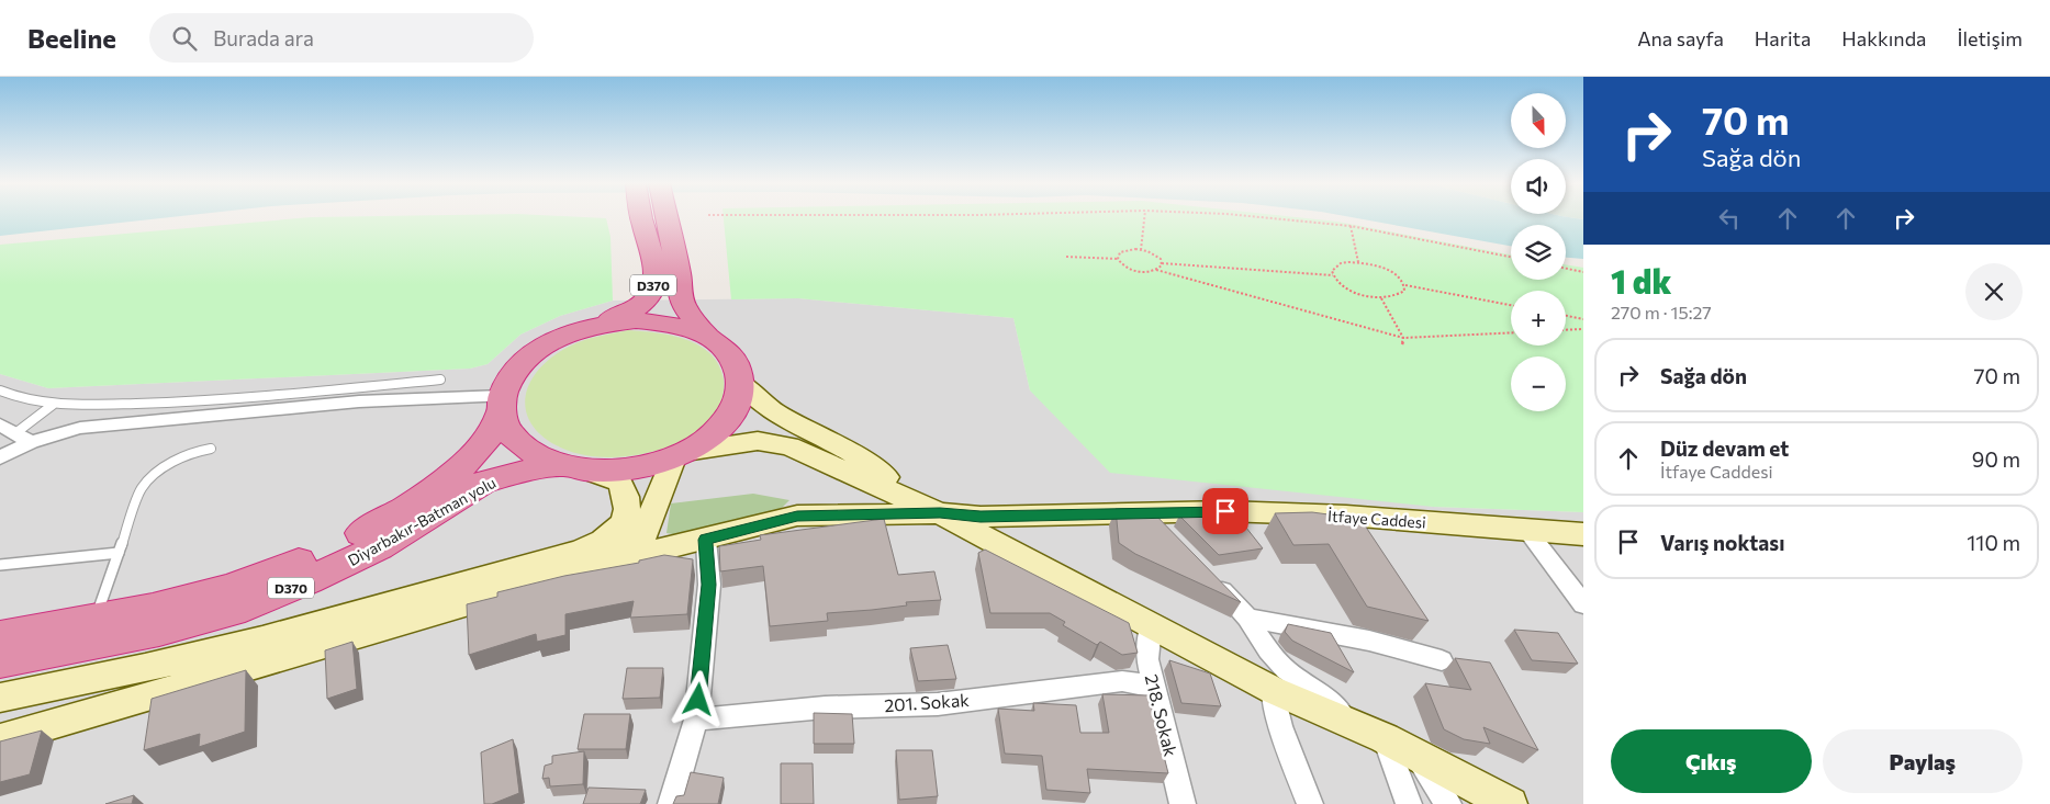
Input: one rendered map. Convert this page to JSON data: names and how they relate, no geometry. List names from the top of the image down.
{
  "streets": {
    "highway": ["D370", "Diyarbakır-Batman yolu"],
    "street": ["İtfaye Caddesi", "201. Sokak", "218. Sokak"]
  },
  "crossings": [
    ["D370", "Diyarbakır-Batman yolu"],
    ["201. Sokak", "218. Sokak"]
  ],
  "north": "bottom",
  "page": {
    "header": "Beeline",
    "search": "Burada ara",
    "nav": [
      "Ana sayfa",
      "Harita",
      "Hakkında",
      "İletişim"
    ],
    "turn": ["70 m", "Sağa dön"],
    "map_buttons": ["+", "−"],
    "heading": ["1 dk", "270 m · 15:27"],
    "list": [
      {
        "name": "Sağa dön",
        "value": "70 m"
      },
      {
        "name": "Düz devam et",
        "note": "İtfaye Caddesi",
        "value": "90 m"
      },
      {
        "name": "Varış noktası",
        "value": "110 m"
      }
    ],
    "buttons": ["Çıkış", "Paylaş"]
  }
}
